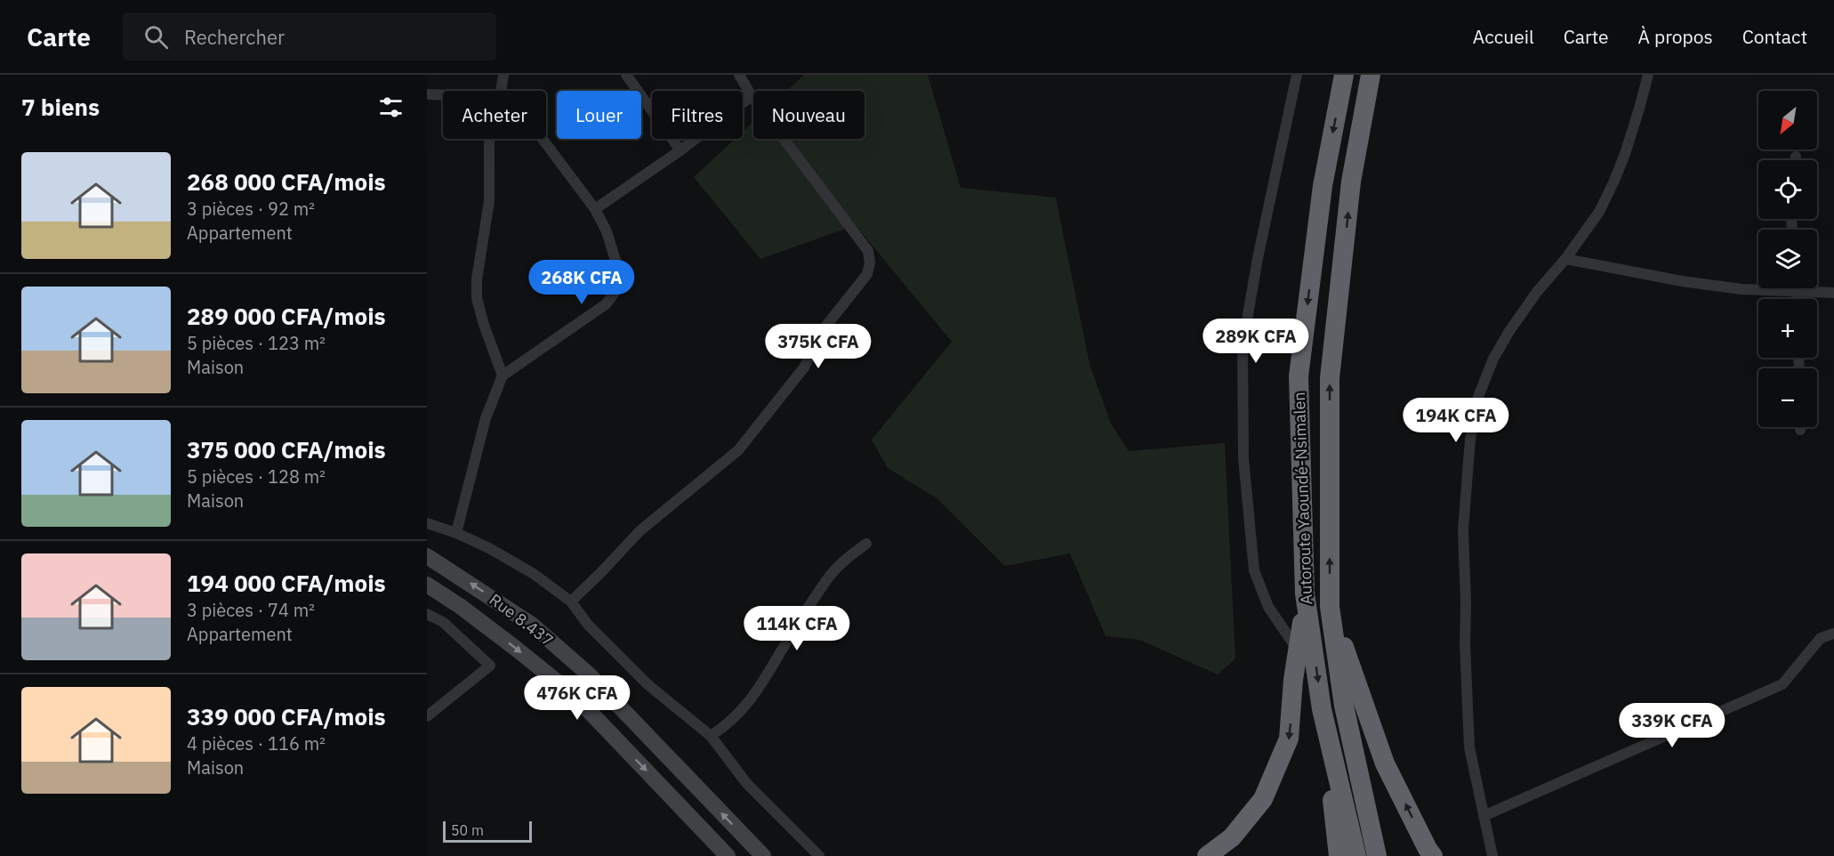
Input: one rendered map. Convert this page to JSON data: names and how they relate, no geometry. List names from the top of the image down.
{
  "streets": {
    "highway": ["Autoroute Yaoundé-Nsimalen"],
    "main road": ["Rue 8.437"]
  },
  "scale_bar": "50 m",
  "north": "bottom left",
  "page": {
    "header": "Carte",
    "search": "Rechercher",
    "nav": [
      "Accueil",
      "Carte",
      "À propos",
      "Contact"
    ],
    "heading": "7 biens",
    "map_buttons": ["+", "−"],
    "chip": [
      "Acheter",
      "Louer",
      "Filtres",
      "Nouveau"
    ],
    "list": [
      {
        "name": "268 000 CFA/mois",
        "note": "3 pièces · 92 m² · Appartement"
      },
      {
        "name": "289 000 CFA/mois",
        "note": "5 pièces · 123 m² · Maison"
      },
      {
        "name": "375 000 CFA/mois",
        "note": "5 pièces · 128 m² · Maison"
      },
      {
        "name": "194 000 CFA/mois",
        "note": "3 pièces · 74 m² · Appartement"
      },
      {
        "name": "339 000 CFA/mois",
        "note": "4 pièces · 116 m² · Maison"
      }
    ],
    "price": [
      "268K CFA",
      "289K CFA",
      "375K CFA",
      "194K CFA",
      "114K CFA",
      "476K CFA",
      "339K CFA"
    ],
    "scale": "50 m"
  }
}
